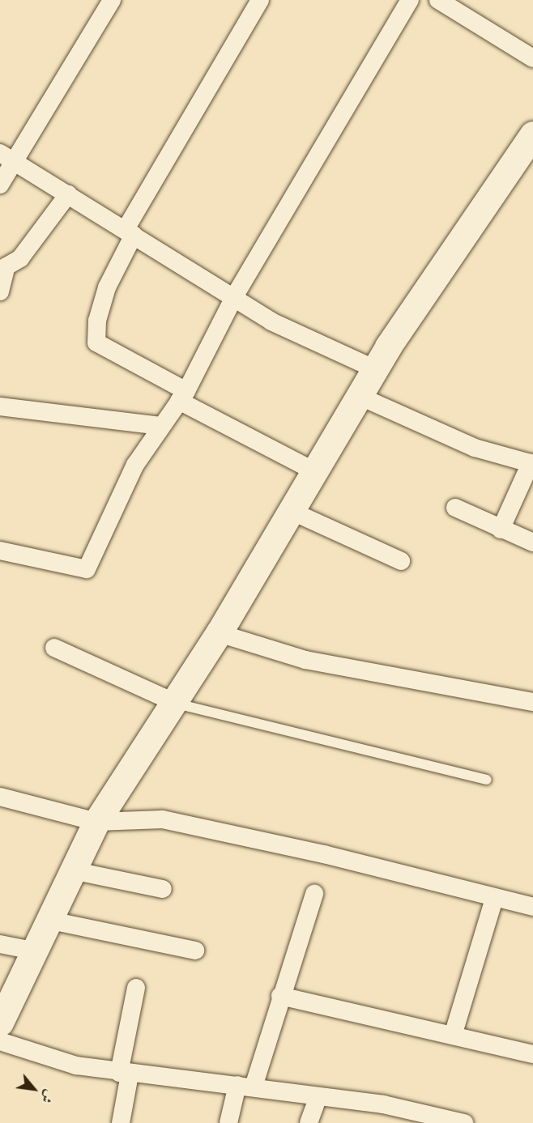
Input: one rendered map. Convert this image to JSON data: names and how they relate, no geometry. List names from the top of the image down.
{
  "north": "bottom right"
}
